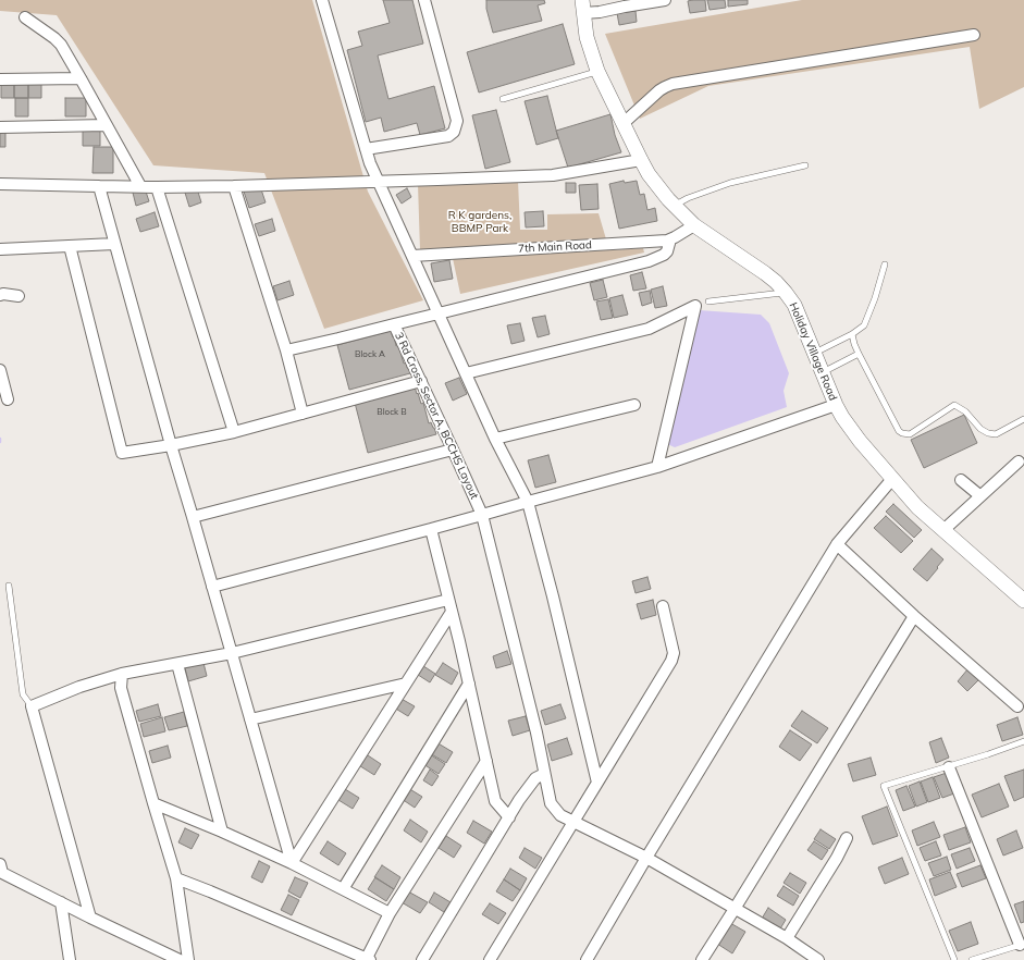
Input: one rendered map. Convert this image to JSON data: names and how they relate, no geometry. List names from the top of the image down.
{
  "streets": {
    "street": ["7th Main Road", "Holiday Village Road", "3 Rd Cross, Sector A, BCCHS Layout"]
  },
  "crossings": [
    ["7th Main Road", "Holiday Village Road"]
  ],
  "parks": ["R K gardens, BBMP Park"],
  "house_numbers": ["Block A", "Block B"]
}
